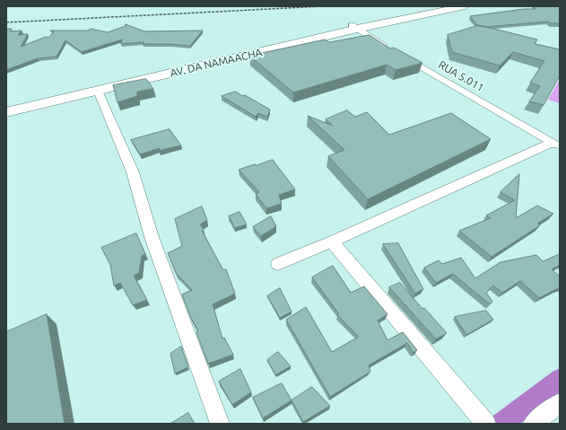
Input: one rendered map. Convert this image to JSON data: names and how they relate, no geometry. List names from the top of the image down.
{
  "streets": {
    "highway": ["AV. DA NAMAACHA"],
    "street": ["RUA 5.011"]
  },
  "crossings": [
    ["AV. DA NAMAACHA", "RUA 5.011"]
  ]
}
